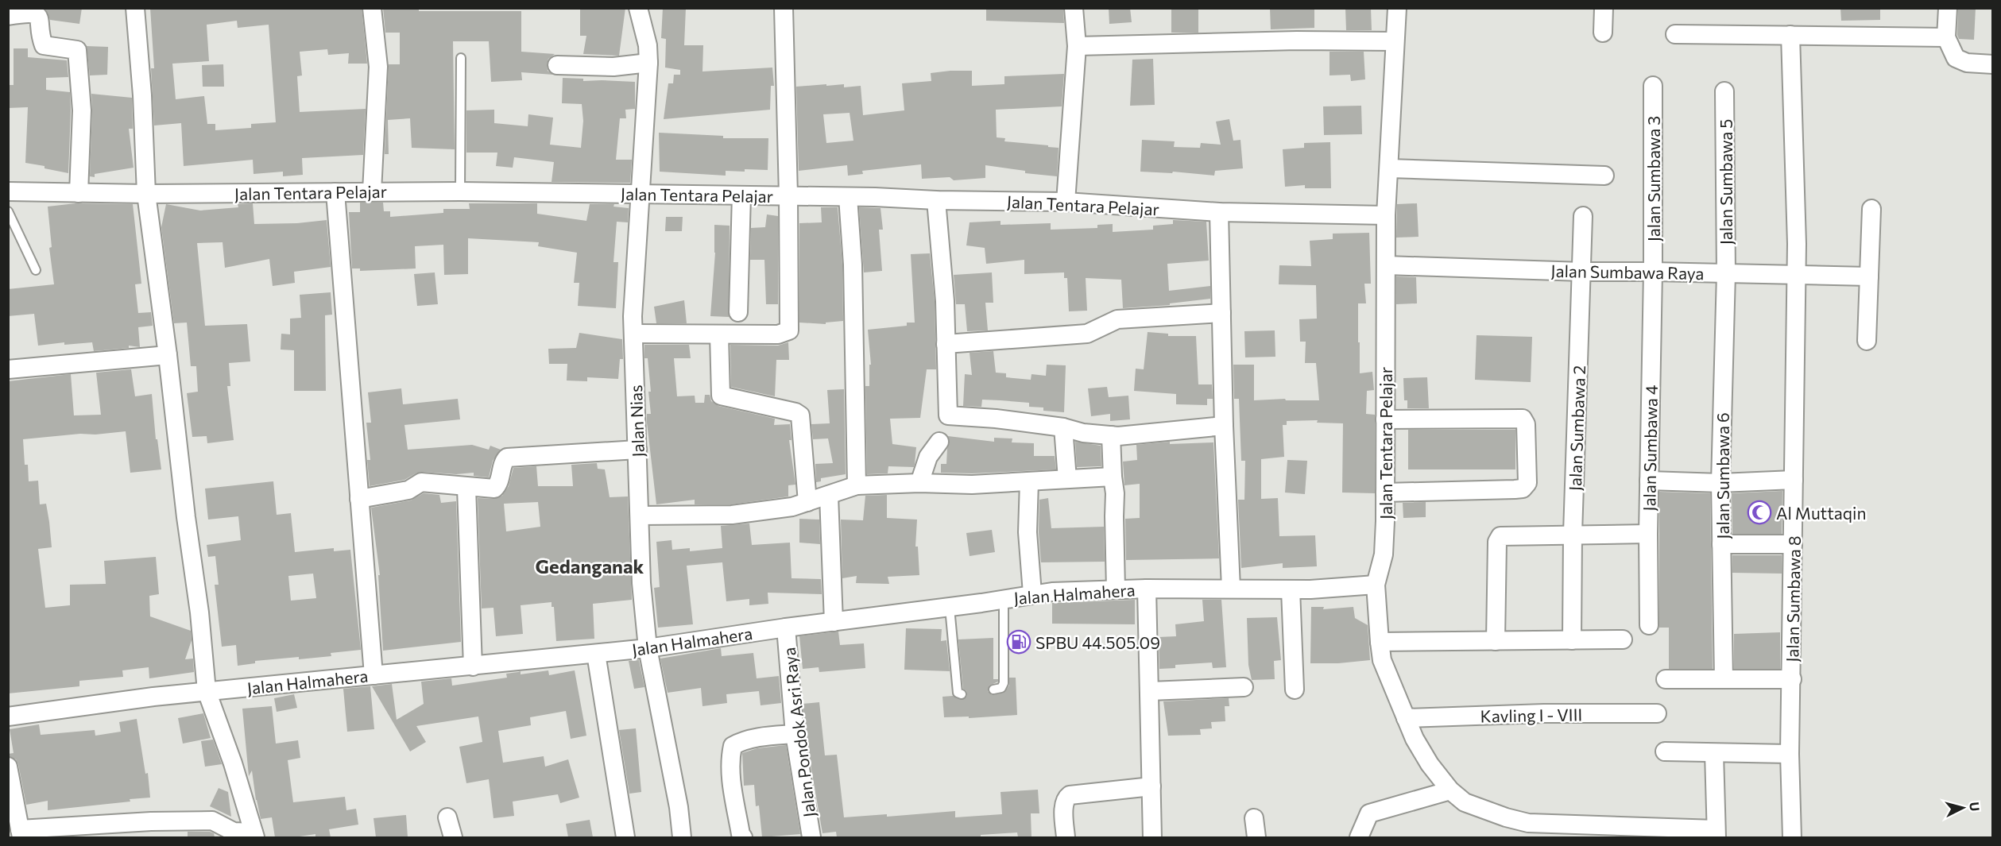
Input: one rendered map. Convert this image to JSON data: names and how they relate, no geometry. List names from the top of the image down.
{
  "streets": {
    "street": [
      "Jalan Sumbawa 3",
      "Jalan Sumbawa 5",
      "Jalan Tentara Pelajar",
      "Jalan Sumbawa Raya",
      "Jalan Nias",
      "Jalan Sumbawa 2",
      "Jalan Sumbawa 4",
      "Jalan Sumbawa 6",
      "Jalan Halmahera",
      "Jalan Sumbawa 8",
      "Kavling I - VIII",
      "Jalan Pondok Asri Raya"
    ]
  },
  "crossings": [
    ["Jalan Sumbawa 3", "Jalan Sumbawa Raya"],
    ["Jalan Sumbawa 3", "Jalan Sumbawa 4"],
    ["Jalan Sumbawa 5", "Jalan Sumbawa Raya"],
    ["Jalan Sumbawa 5", "Jalan Sumbawa 6"],
    ["Jalan Tentara Pelajar", "Jalan Sumbawa Raya"],
    ["Jalan Tentara Pelajar", "Jalan Nias"],
    ["Jalan Tentara Pelajar", "Jalan Halmahera"],
    ["Jalan Tentara Pelajar", "Kavling I - VIII"],
    ["Jalan Sumbawa Raya", "Jalan Sumbawa 2"],
    ["Jalan Sumbawa Raya", "Jalan Sumbawa 4"],
    ["Jalan Sumbawa Raya", "Jalan Sumbawa 6"],
    ["Jalan Sumbawa Raya", "Jalan Sumbawa 8"],
    ["Jalan Nias", "Jalan Halmahera"],
    ["Jalan Halmahera", "Jalan Pondok Asri Raya"]
  ],
  "districts": ["Gedanganak"],
  "places": {
    "mosque": ["Al Muttaqin"],
    "fuel station": ["SPBU 44.505.09"]
  },
  "north": "right"
}
